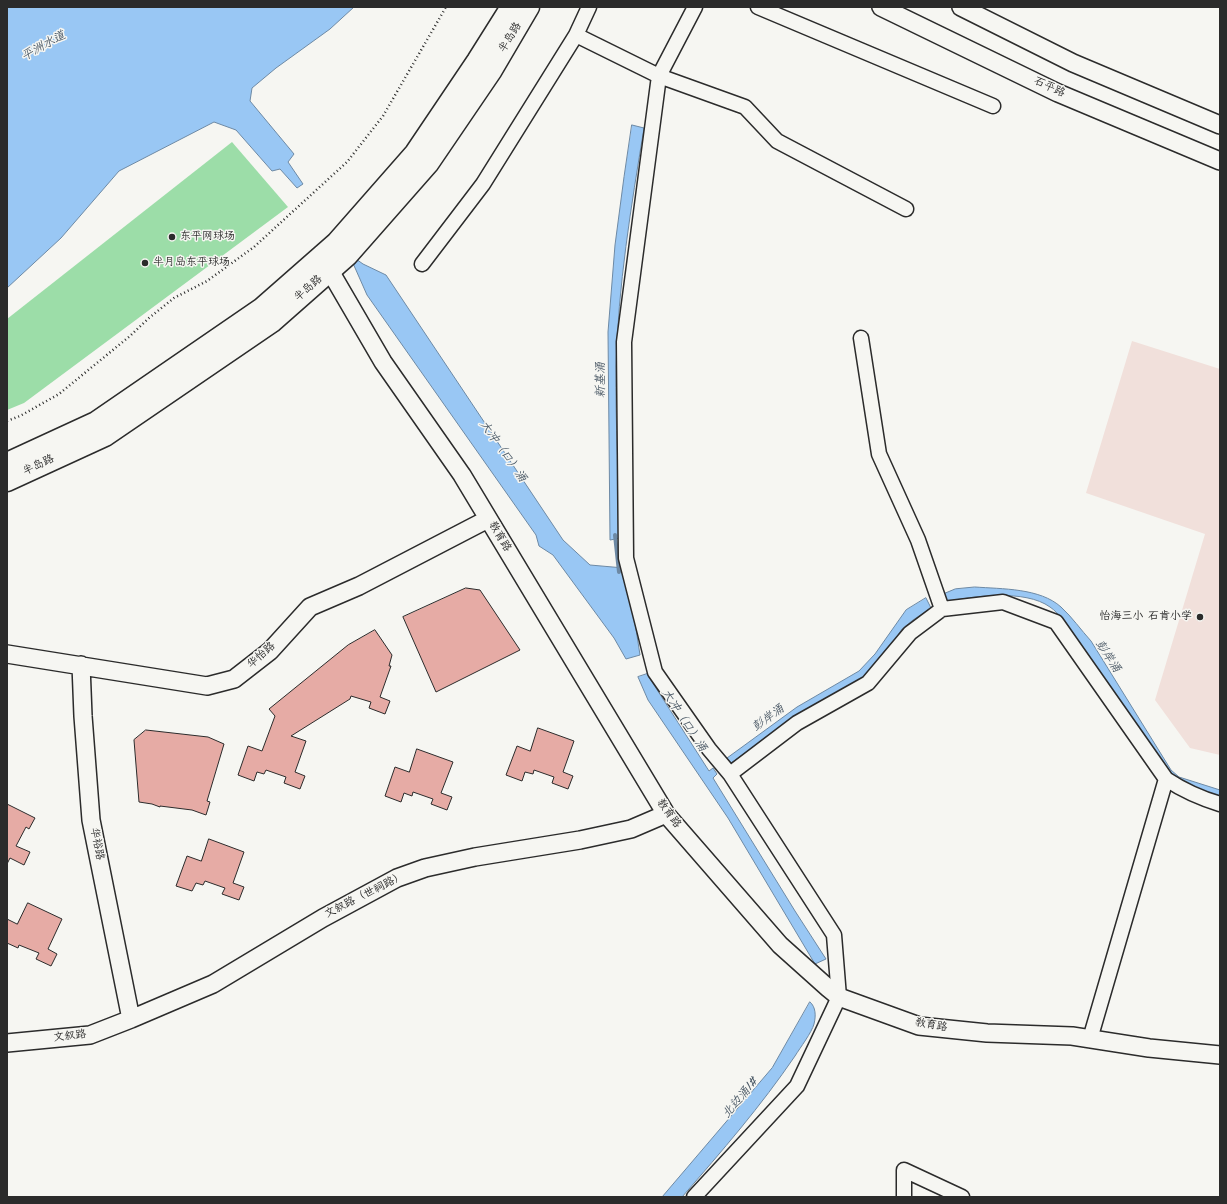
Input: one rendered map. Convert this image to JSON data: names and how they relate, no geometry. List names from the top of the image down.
{
  "streets": {
    "main road": ["半岛路"],
    "street": [
      "石平路",
      "教育路",
      "华怡路",
      "华裕路",
      "文叙路（世祠路）",
      "文叙路"
    ]
  },
  "crossings": [
    ["半岛路", "教育路"],
    ["教育路", "华怡路"],
    ["教育路", "文叙路（世祠路）"],
    ["华怡路", "华裕路"],
    ["华裕路", "文叙路（世祠路）"],
    ["华裕路", "文叙路"],
    ["文叙路（世祠路）", "文叙路"]
  ],
  "water": [
    "平洲水道",
    "新基涌",
    "大冲（口）涌",
    "彭岸涌",
    "北边涌1#"
  ],
  "places": ["东平网球场", "半月岛东平球场", "怡海三小 石肯小学"]
}
